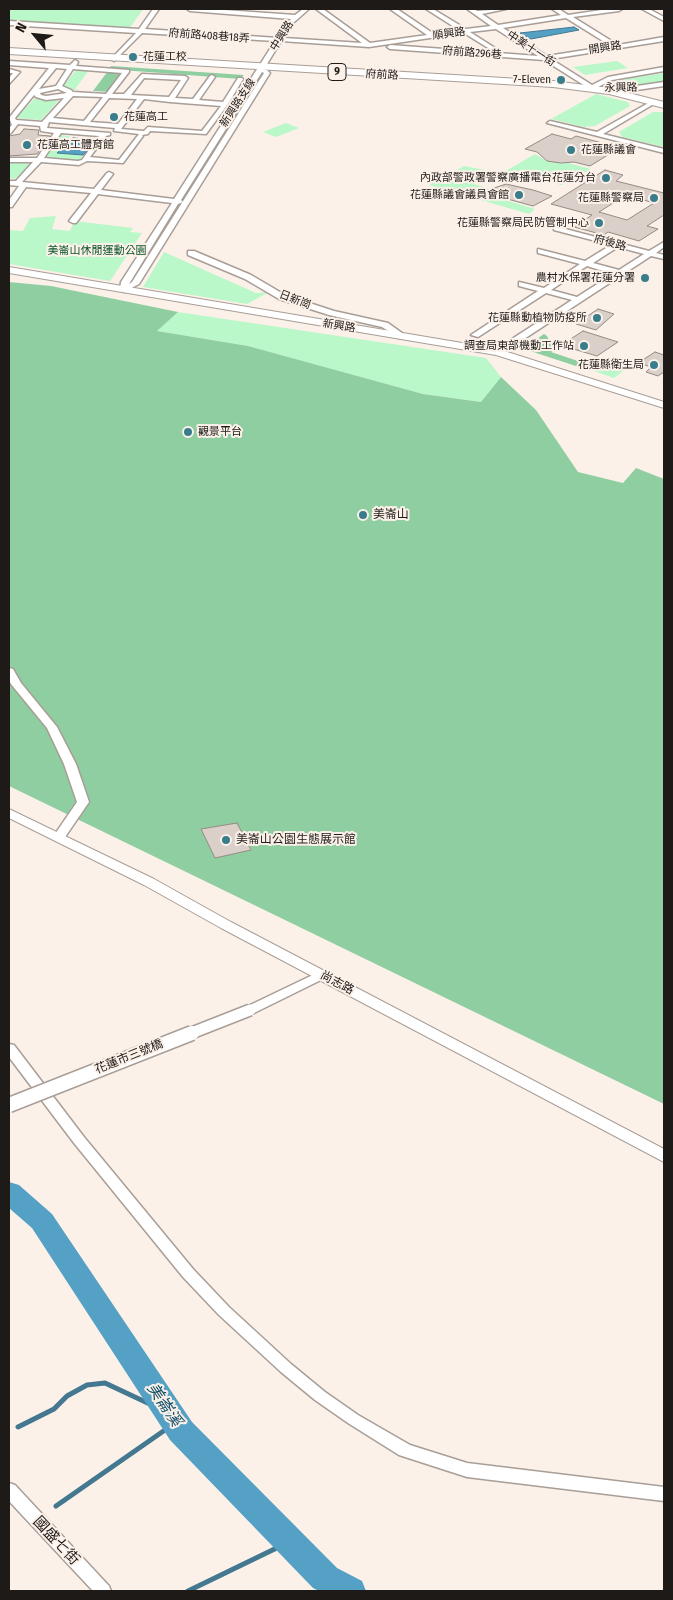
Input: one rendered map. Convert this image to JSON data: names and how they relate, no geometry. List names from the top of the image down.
{
  "streets": {
    "main road": ["9", "府前路"],
    "street": [
      "順興路",
      "府前路408巷18弄",
      "中興路",
      "開興路",
      "中美十一街",
      "府前路296巷",
      "永興路",
      "新興路支線",
      "府後路",
      "日新崗",
      "新興路",
      "尚志路",
      "花蓮市三號橋",
      "國盛七街"
    ]
  },
  "crossings": [
    ["順興路", "府前路408巷18弄"],
    ["順興路", "中興路"],
    ["順興路", "中美十一街"],
    ["順興路", "府前路296巷"],
    ["府前路408巷18弄", "中興路"],
    ["中興路", "府前路"],
    ["中興路", "新興路支線"],
    ["開興路", "中美十一街"],
    ["開興路", "府前路296巷"],
    ["中美十一街", "府前路296巷"],
    ["中美十一街", "府前路"],
    ["中美十一街", "永興路"],
    ["府前路", "永興路"],
    ["府前路", "新興路支線"],
    ["新興路支線", "新興路"],
    ["日新崗", "新興路"],
    ["尚志路", "花蓮市三號橋"]
  ],
  "water": ["美崙溪"],
  "parks": ["美崙山休閒運動公園"],
  "places": [
    "花蓮工校",
    "7-Eleven",
    "花蓮高工",
    "花蓮高工體育館",
    "花蓮縣議會",
    "內政部警政署警察廣播電台花蓮分台",
    "花蓮縣議會議員會館",
    "花蓮縣警察局",
    "花蓮縣警察局民防管制中心",
    "農村水保署花蓮分署",
    "花蓮縣動植物防疫所",
    "調查局東部機動工作站",
    "花蓮縣衛生局",
    "觀景平台",
    "美崙山",
    "美崙山公園生態展示館"
  ],
  "north": "top left"
}
